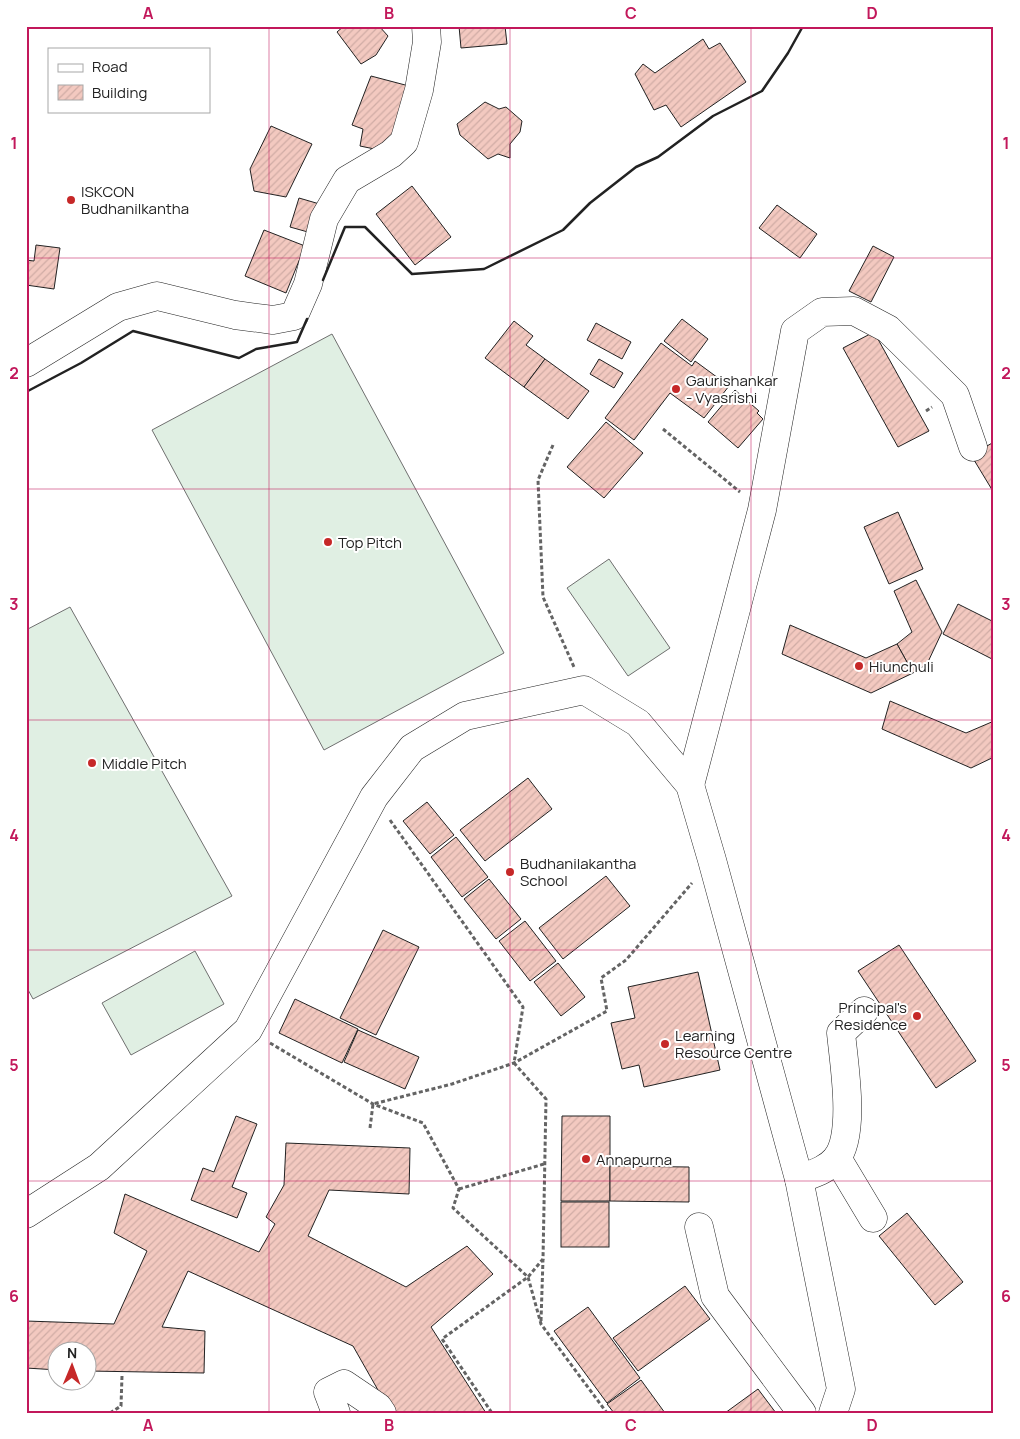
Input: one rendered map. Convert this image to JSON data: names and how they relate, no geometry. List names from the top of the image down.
{
  "places": [
    "ISKCON Budhanilkantha",
    "Gaurishankar - Vyasrishi",
    "Top Pitch",
    "Hiunchuli",
    "Middle Pitch",
    "Budhanilakantha School",
    "Principal's Residence",
    "Learning Resource Centre",
    "Annapurna"
  ],
  "legend": ["Road", "Building"],
  "north": "top",
  "grid": {
    "columns": [
      "A",
      "B",
      "C",
      "D"
    ],
    "rows": [
      "1",
      "2",
      "3",
      "4",
      "5",
      "6"
    ]
  }
}
